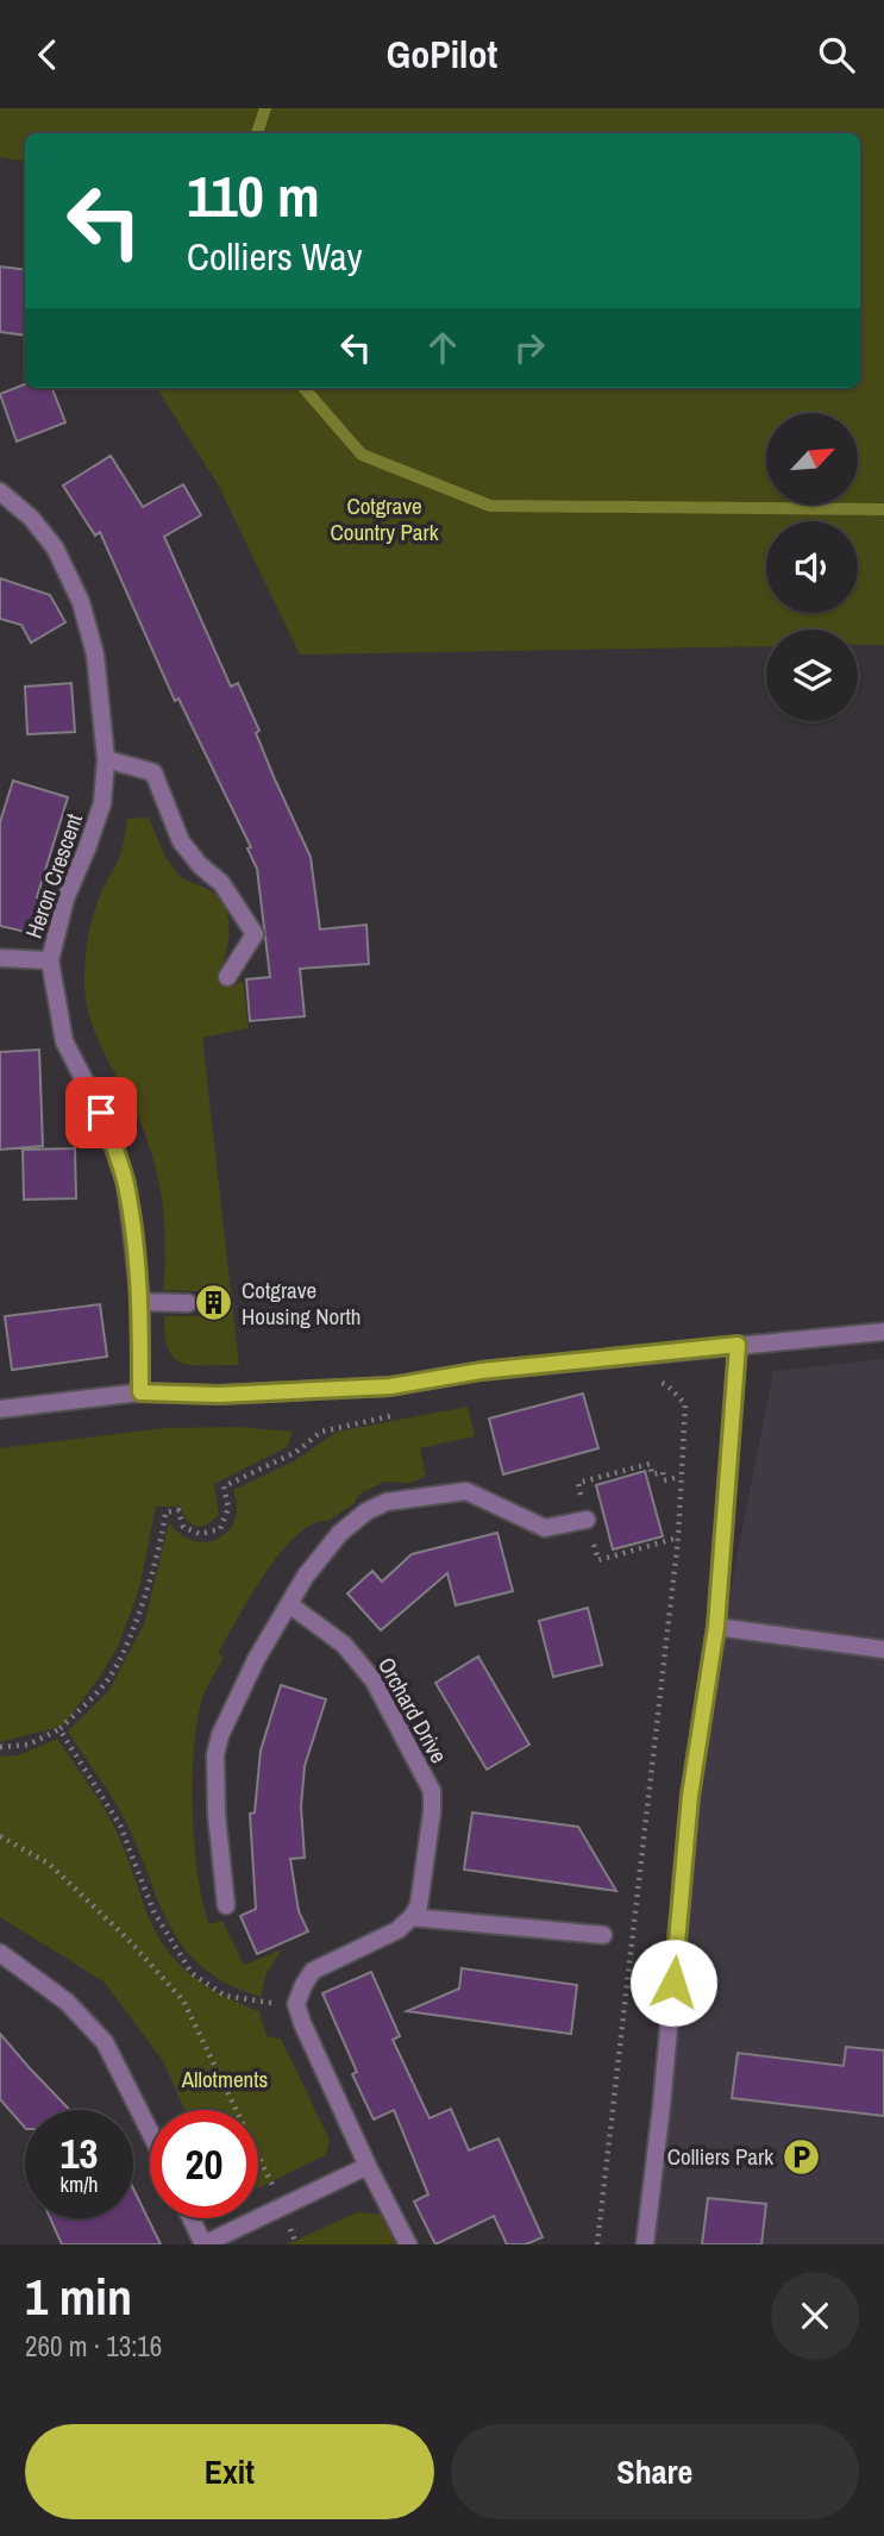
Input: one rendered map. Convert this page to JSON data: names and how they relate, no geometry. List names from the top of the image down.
{
  "streets": {
    "street": ["Heron Crescent", "Orchard Drive"]
  },
  "parks": ["Cotgrave Country Park", "Allotments"],
  "places": {
    "building": ["Cotgrave Housing North"],
    "parking": ["Colliers Park"]
  },
  "north": "top right",
  "page": {
    "header": "GoPilot",
    "turn": ["110 m", "Colliers Way"],
    "speed": "13 km/h",
    "limit": "20",
    "heading": ["1 min", "260 m · 13:16"],
    "buttons": ["Exit", "Share"]
  }
}
